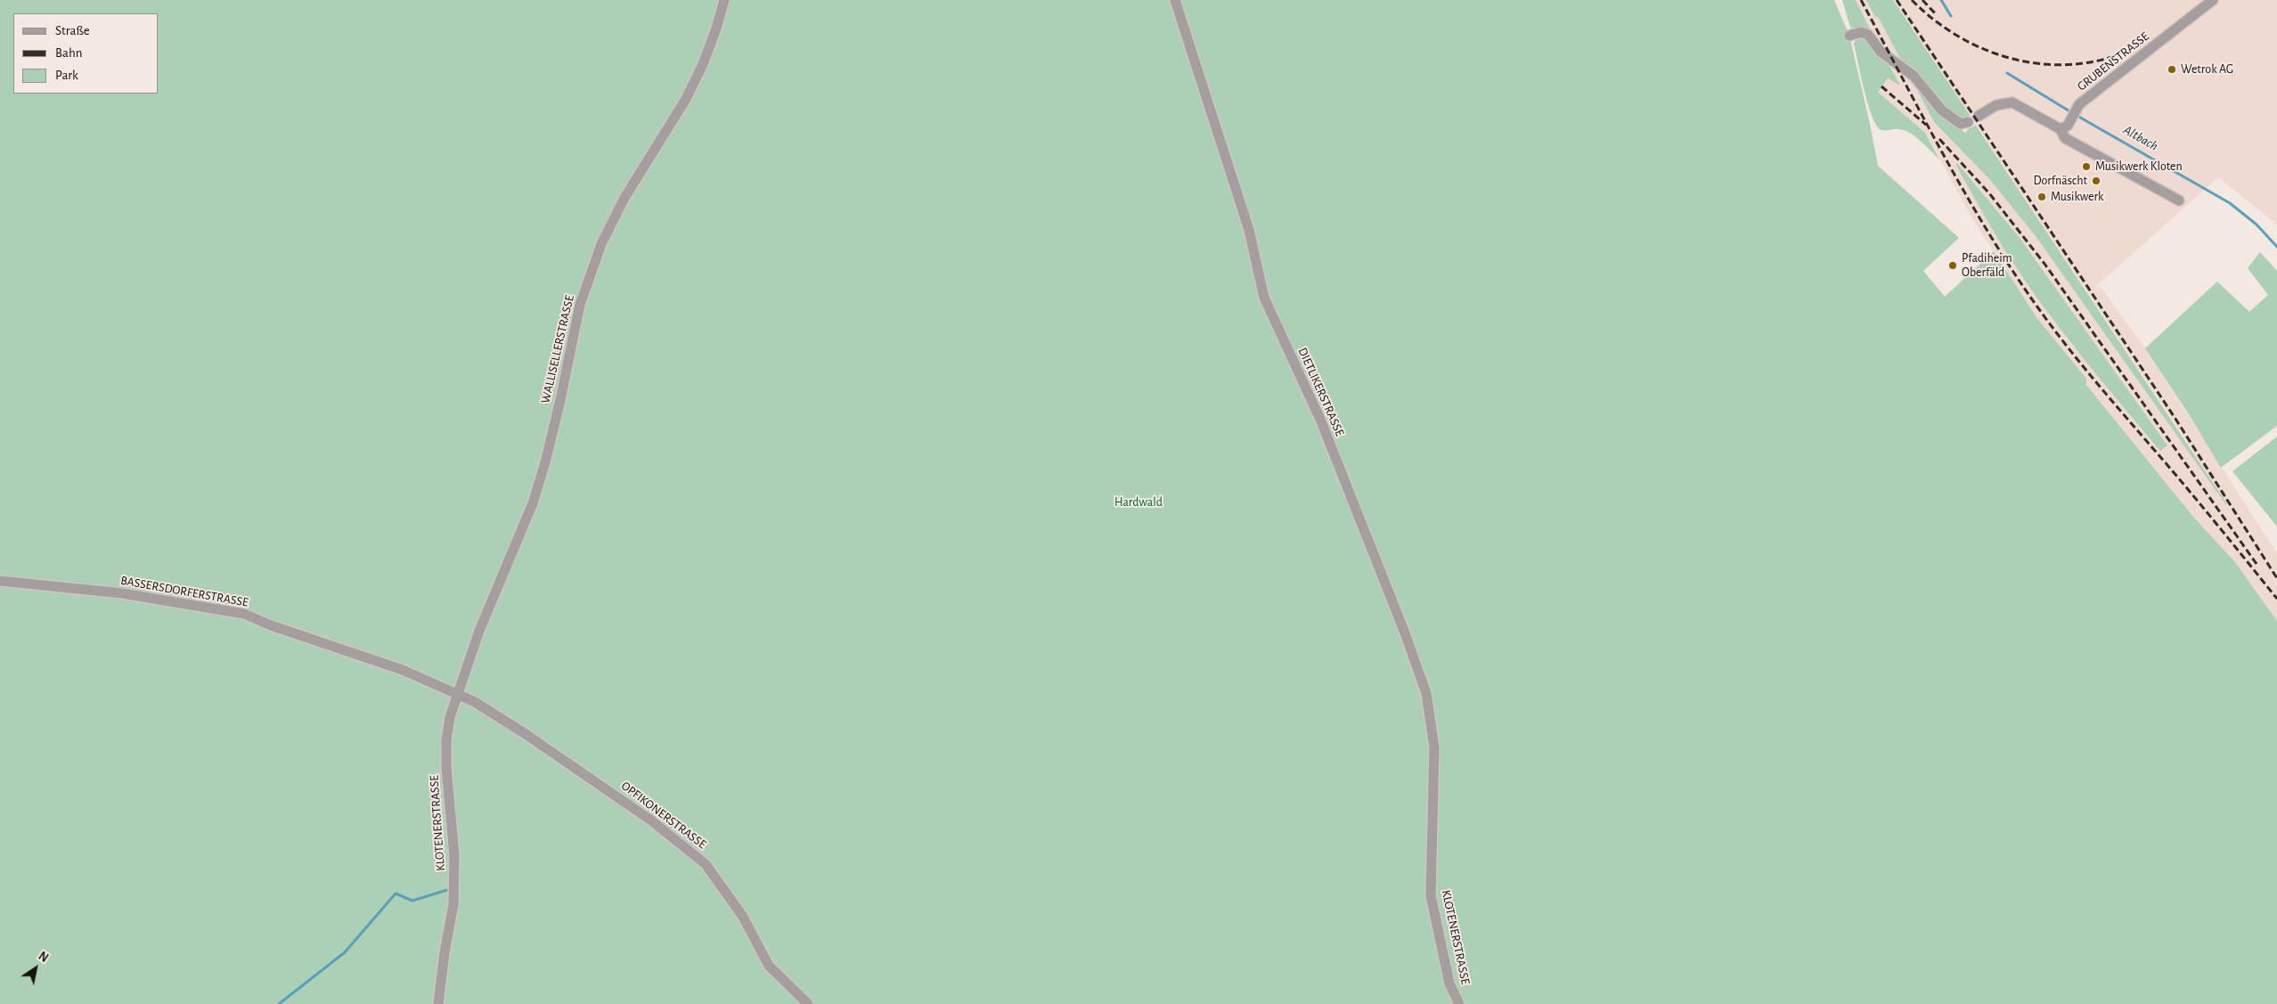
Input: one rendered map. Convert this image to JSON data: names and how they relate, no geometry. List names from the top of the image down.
{
  "streets": {
    "street": [
      "GRUBENSTRASSE",
      "WALLISELLERSTRASSE",
      "DIETLIKERSTRASSE",
      "BASSERSDORFERSTRASSE",
      "OPFIKONERSTRASSE",
      "KLOTENERSTRASSE"
    ]
  },
  "crossings": [
    ["WALLISELLERSTRASSE", "BASSERSDORFERSTRASSE"],
    ["WALLISELLERSTRASSE", "OPFIKONERSTRASSE"],
    ["WALLISELLERSTRASSE", "KLOTENERSTRASSE"],
    ["DIETLIKERSTRASSE", "KLOTENERSTRASSE"],
    ["BASSERSDORFERSTRASSE", "OPFIKONERSTRASSE"],
    ["BASSERSDORFERSTRASSE", "KLOTENERSTRASSE"],
    ["OPFIKONERSTRASSE", "KLOTENERSTRASSE"]
  ],
  "water": ["Altbach"],
  "parks": ["Hardwald"],
  "places": [
    "Wetrok AG",
    "Musikwerk Kloten",
    "Dorfnäscht",
    "Musikwerk",
    "Pfadiheim Oberfäld"
  ],
  "legend": ["Straße", "Bahn", "Park"],
  "north": "top right"
}
